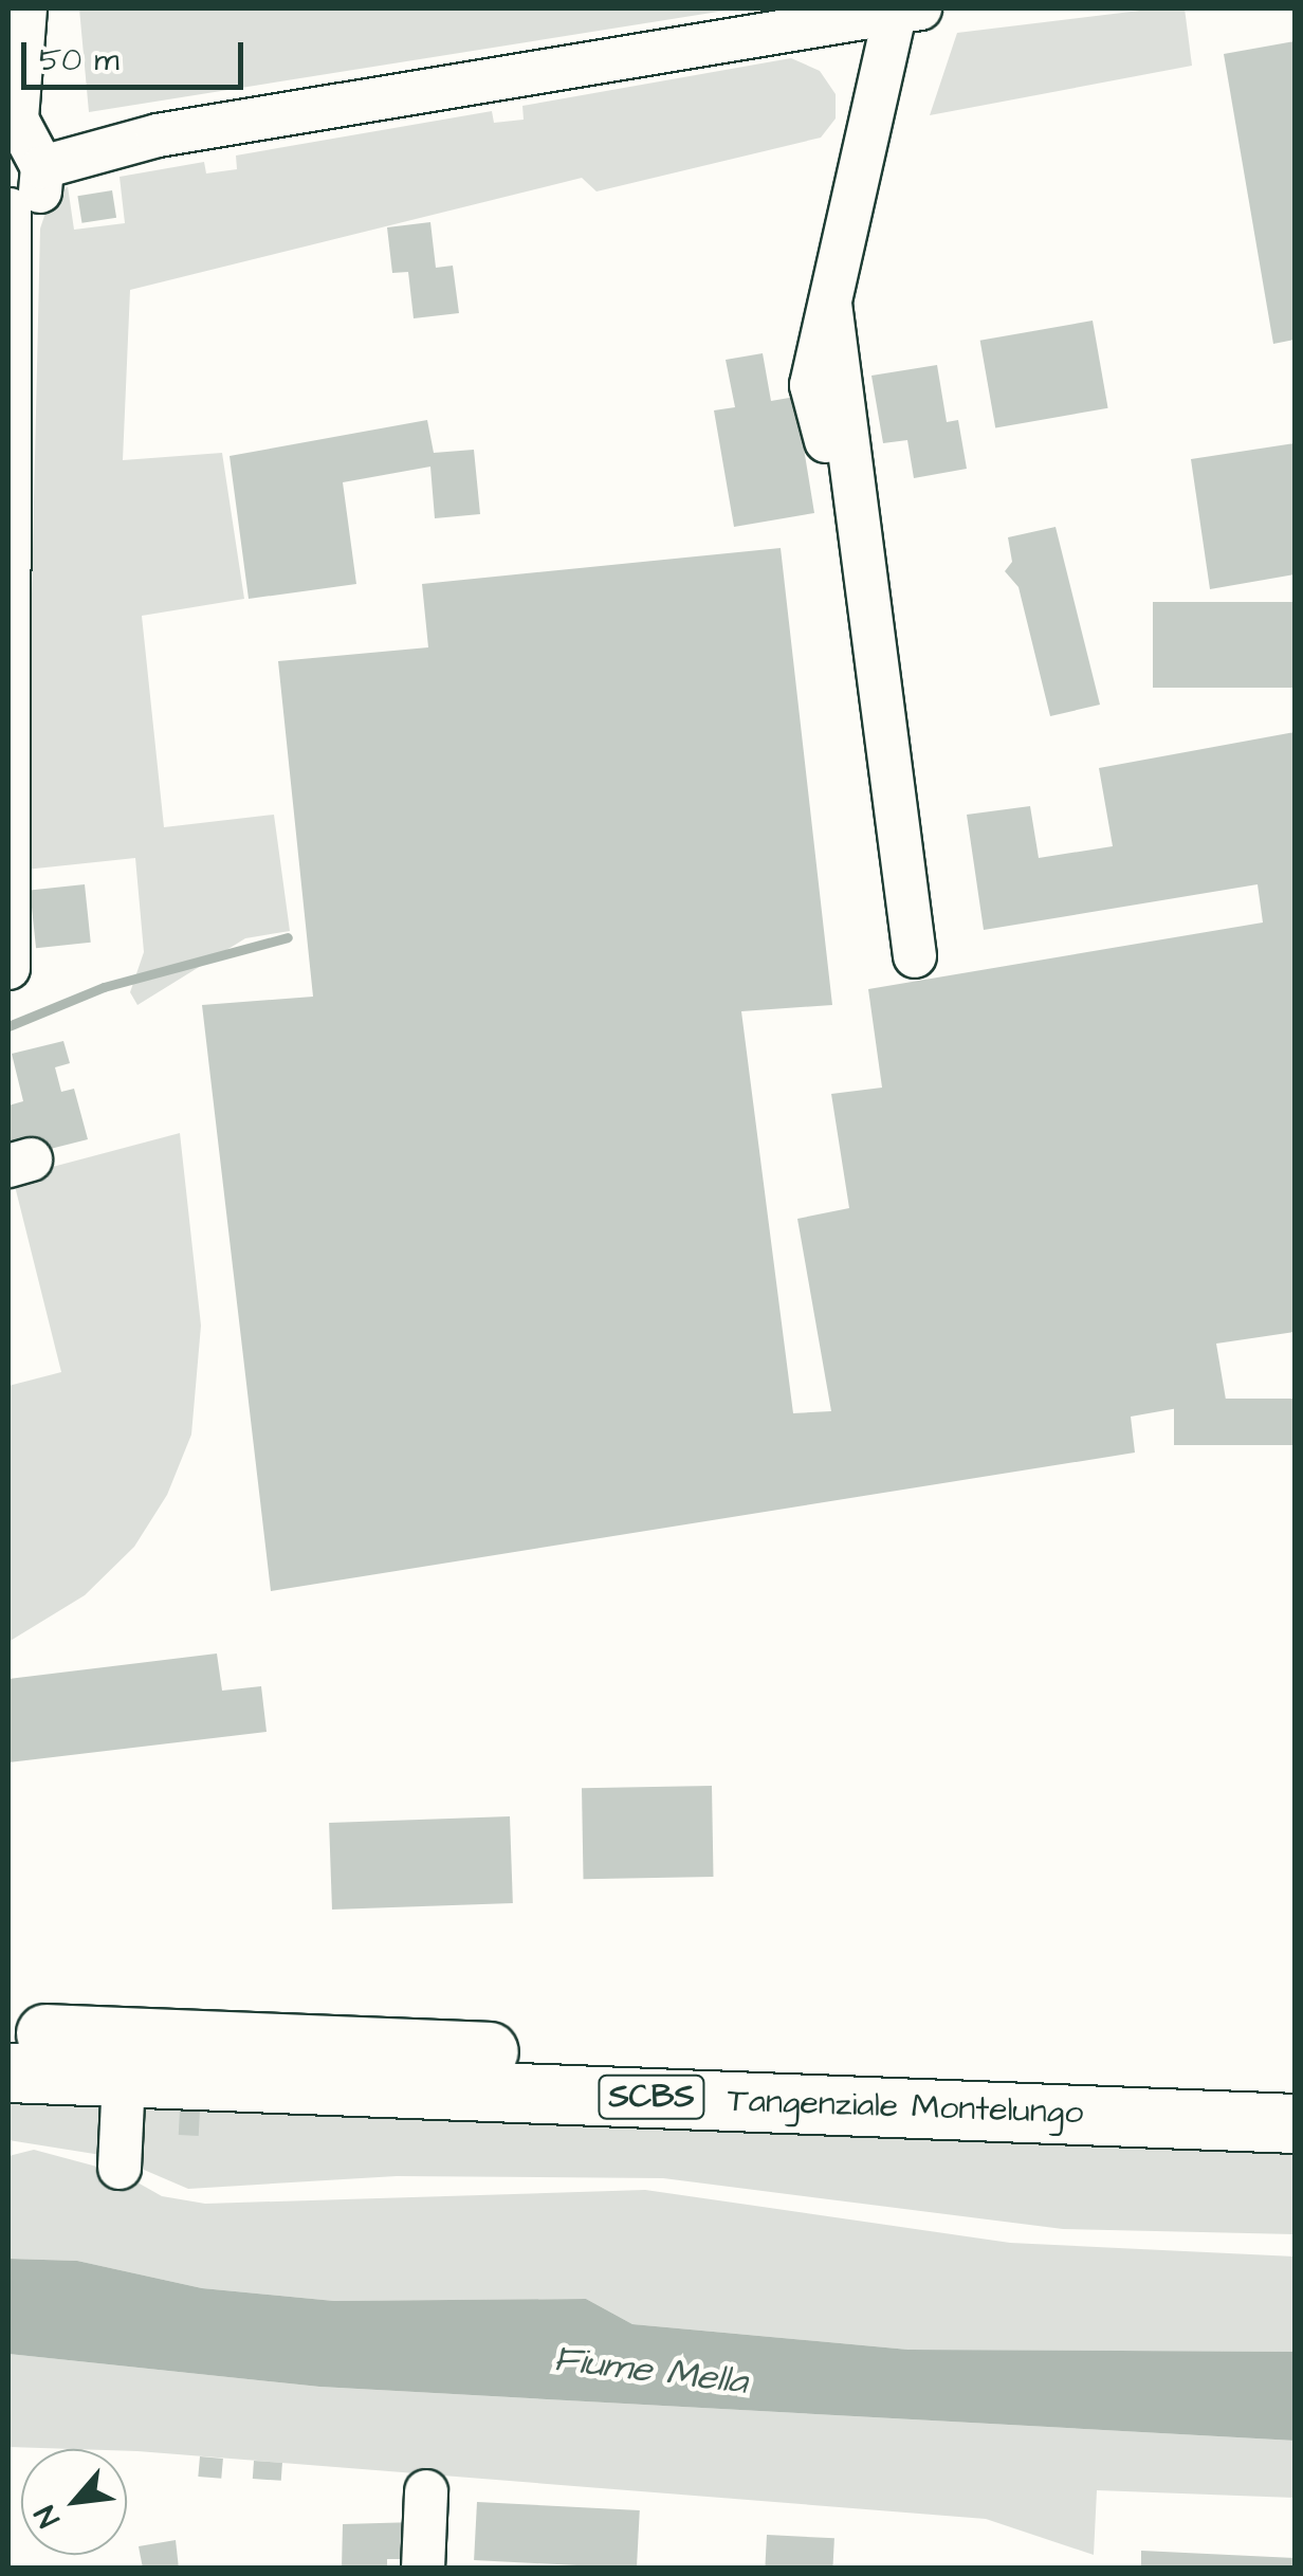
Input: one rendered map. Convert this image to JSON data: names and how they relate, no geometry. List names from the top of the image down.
{
  "streets": {
    "highway": ["SCBS", "Tangenziale Montelungo"]
  },
  "water": ["Fiume Mella"],
  "scale_bar": "50 m",
  "north": "bottom left"
}
